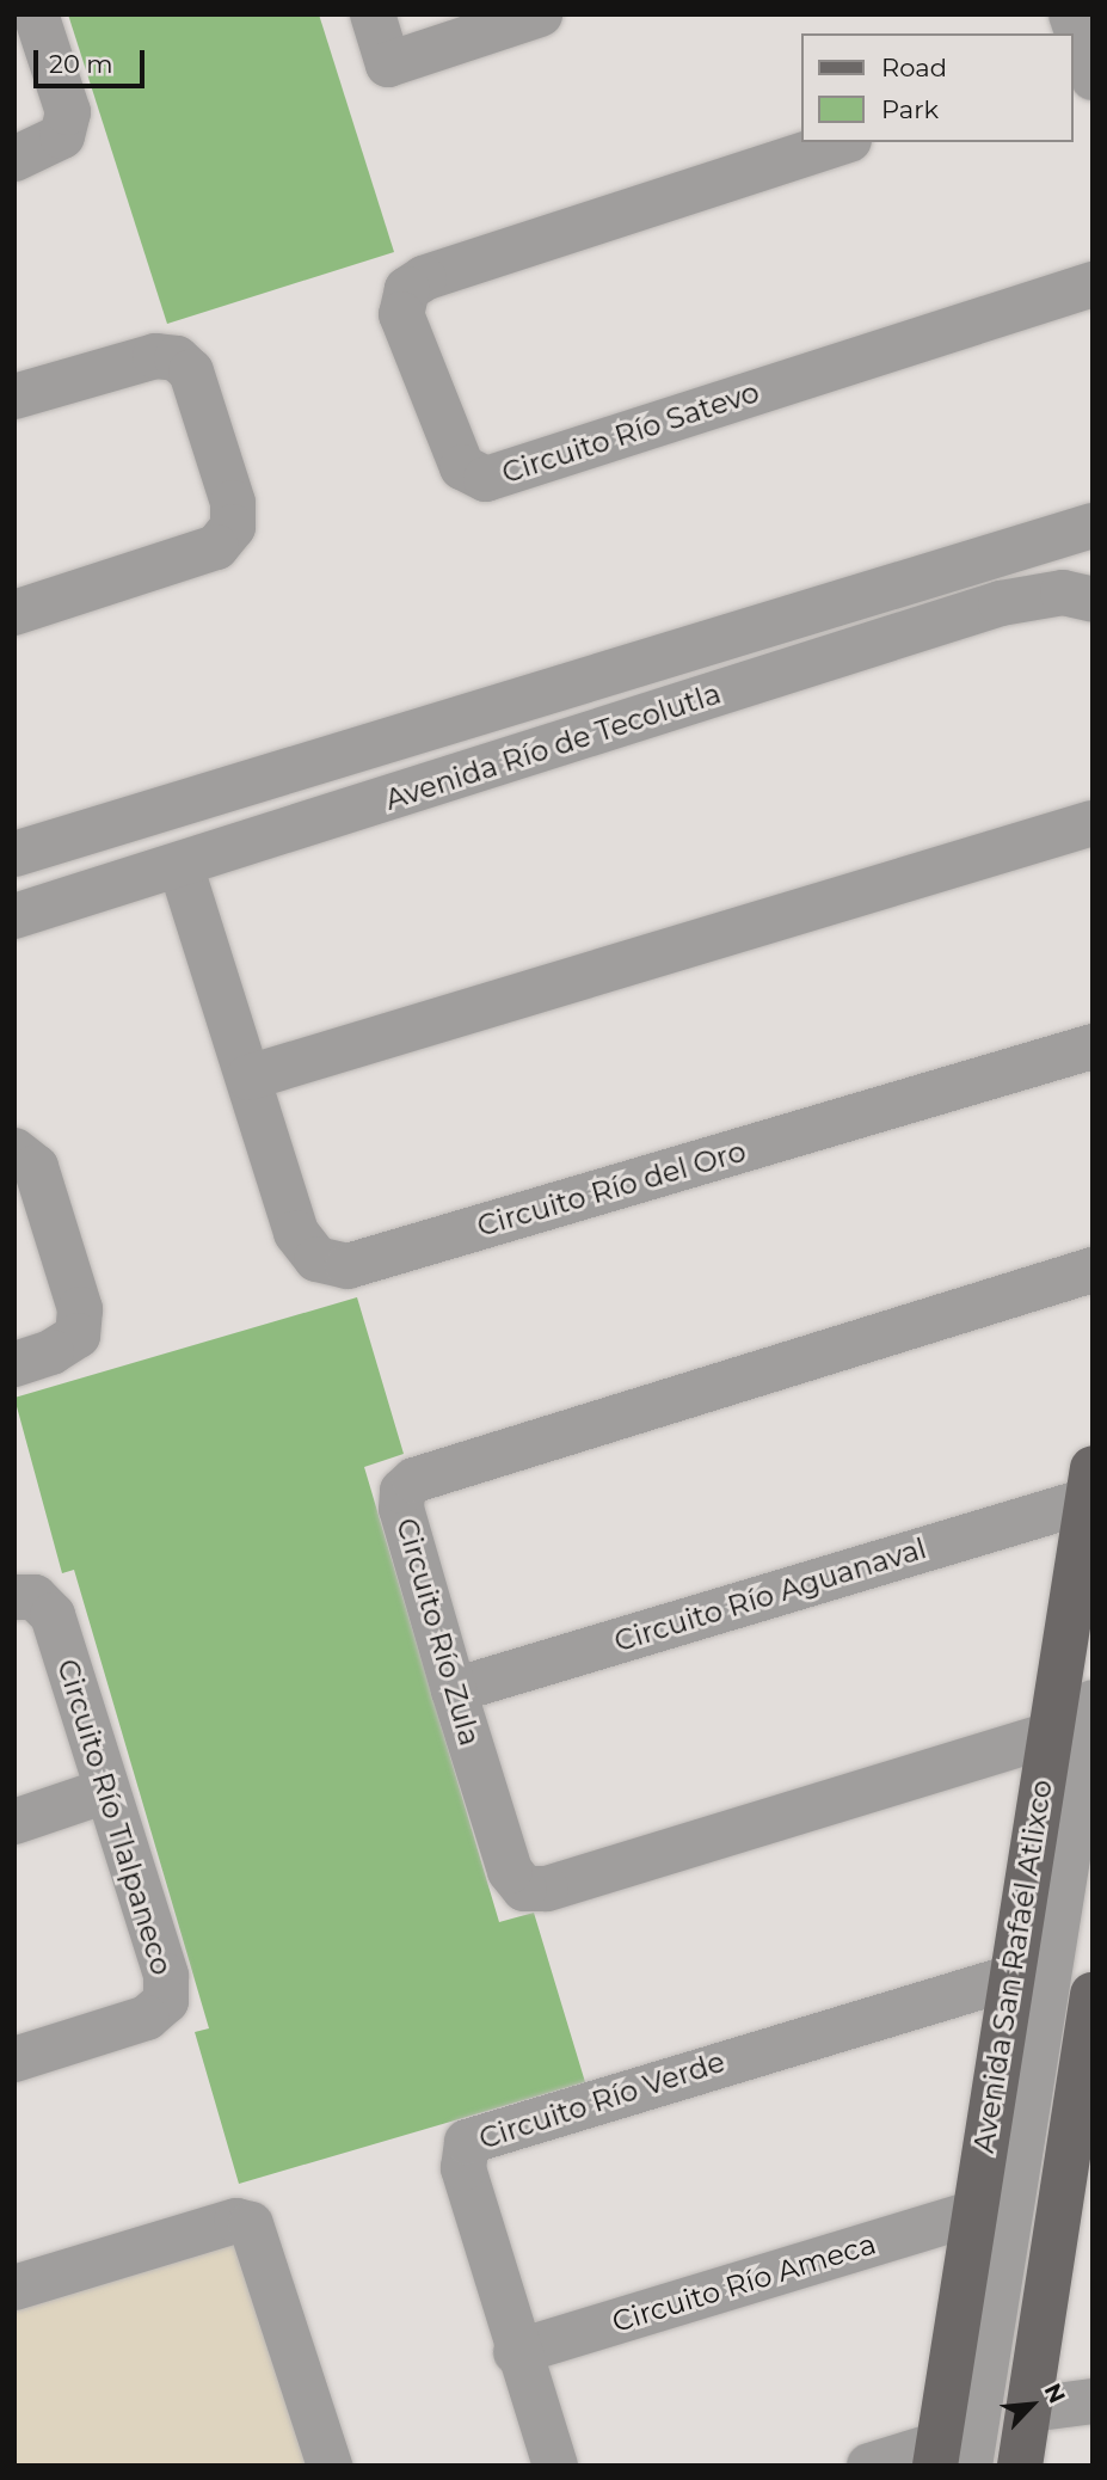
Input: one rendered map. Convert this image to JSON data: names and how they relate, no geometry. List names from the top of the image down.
{
  "streets": {
    "main road": ["Avenida San Rafaél Atlixco"],
    "street": [
      "Circuito Río Satevo",
      "Avenida Río de Tecolutla",
      "Circuito Río del Oro",
      "Circuito Río Aguanaval",
      "Circuito Río Zula",
      "Circuito Río Tlalpaneco",
      "Circuito Río Verde",
      "Circuito Río Ameca"
    ]
  },
  "crossings": [
    ["Avenida Río de Tecolutla", "Circuito Río del Oro"],
    ["Circuito Río Aguanaval", "Circuito Río Zula"],
    ["Circuito Río Aguanaval", "Avenida San Rafaél Atlixco"],
    ["Circuito Río Zula", "Avenida San Rafaél Atlixco"],
    ["Avenida San Rafaél Atlixco", "Circuito Río Verde"],
    ["Avenida San Rafaél Atlixco", "Circuito Río Ameca"],
    ["Circuito Río Verde", "Circuito Río Ameca"]
  ],
  "legend": ["Road", "Park"],
  "scale_bar": "20 m",
  "north": "top right"
}
